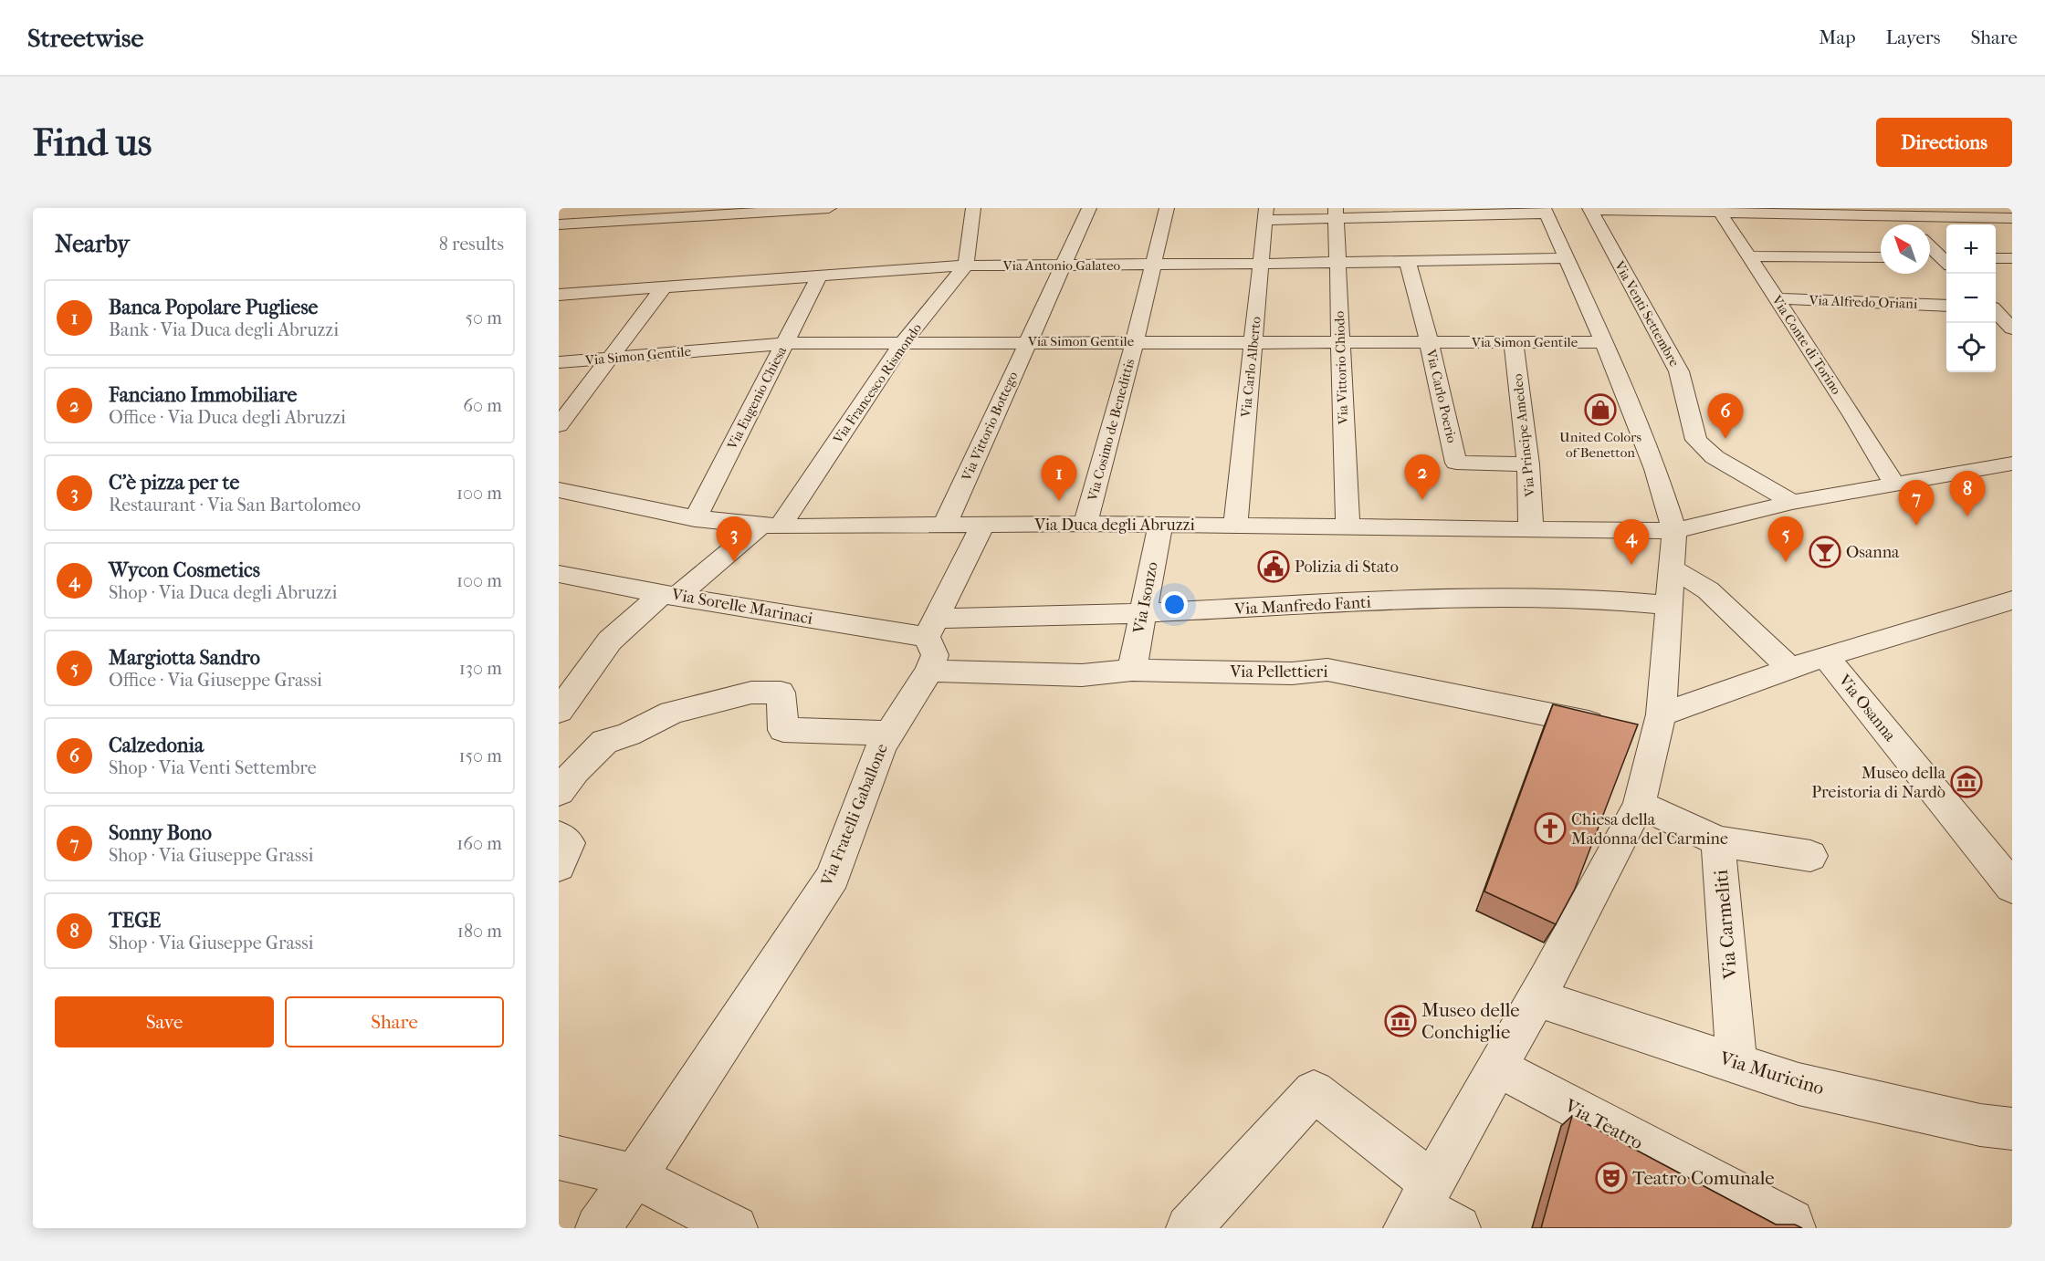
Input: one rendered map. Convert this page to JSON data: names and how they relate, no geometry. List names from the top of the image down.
{
  "streets": {
    "street": [
      "Via Antonio Galateo",
      "Via Alfredo Oriani",
      "Via Venti Settembre",
      "Via Simon Gentile",
      "Via Conte di Torino",
      "Via Carlo Alberto",
      "Via Vittorio Chiodo",
      "Via Francesco Rismondo",
      "Via Carlo Poerio",
      "Via Eugenio Chiesa",
      "Via Vittorio Bottego",
      "Via Cosimo de Benedittis",
      "Via Principe Amedeo",
      "Via Duca degli Abruzzi",
      "Via Isonzo",
      "Via Manfredo Fanti",
      "Via Sorelle Marinaci",
      "Via Pellettieri",
      "Via Osanna",
      "Via Fratelli Gaballone",
      "Via Carmeliti",
      "Via Muricino",
      "Via Teatro"
    ]
  },
  "crossings": [
    ["Via Antonio Galateo", "Via Carlo Alberto"],
    ["Via Antonio Galateo", "Via Vittorio Chiodo"],
    ["Via Antonio Galateo", "Via Francesco Rismondo"],
    ["Via Antonio Galateo", "Via Carlo Poerio"],
    ["Via Antonio Galateo", "Via Eugenio Chiesa"],
    ["Via Antonio Galateo", "Via Vittorio Bottego"],
    ["Via Antonio Galateo", "Via Cosimo de Benedittis"],
    ["Via Alfredo Oriani", "Via Conte di Torino"],
    ["Via Venti Settembre", "Via Duca degli Abruzzi"],
    ["Via Simon Gentile", "Via Carlo Alberto"],
    ["Via Simon Gentile", "Via Vittorio Chiodo"],
    ["Via Simon Gentile", "Via Francesco Rismondo"],
    ["Via Simon Gentile", "Via Carlo Poerio"],
    ["Via Simon Gentile", "Via Eugenio Chiesa"],
    ["Via Simon Gentile", "Via Vittorio Bottego"],
    ["Via Simon Gentile", "Via Cosimo de Benedittis"],
    ["Via Simon Gentile", "Via Principe Amedeo"],
    ["Via Conte di Torino", "Via Duca degli Abruzzi"],
    ["Via Carlo Alberto", "Via Duca degli Abruzzi"],
    ["Via Vittorio Chiodo", "Via Duca degli Abruzzi"],
    ["Via Francesco Rismondo", "Via Duca degli Abruzzi"],
    ["Via Francesco Rismondo", "Via Sorelle Marinaci"],
    ["Via Carlo Poerio", "Via Principe Amedeo"],
    ["Via Eugenio Chiesa", "Via Duca degli Abruzzi"],
    ["Via Vittorio Bottego", "Via Duca degli Abruzzi"],
    ["Via Cosimo de Benedittis", "Via Duca degli Abruzzi"],
    ["Via Principe Amedeo", "Via Duca degli Abruzzi"],
    ["Via Duca degli Abruzzi", "Via Isonzo"],
    ["Via Isonzo", "Via Manfredo Fanti"],
    ["Via Isonzo", "Via Pellettieri"],
    ["Via Manfredo Fanti", "Via Sorelle Marinaci"],
    ["Via Pellettieri", "Via Fratelli Gaballone"],
    ["Via Carmeliti", "Via Muricino"]
  ],
  "places": {
    "shop": ["United Colors of Benetton"],
    "bar": ["Osanna"],
    "public building": ["Polizia di Stato"],
    "museum": ["Museo della Preistoria di Nardò", "Museo delle Conchiglie"],
    "church": ["Chiesa della Madonna del Carmine"],
    "theatre": ["Teatro Comunale"]
  },
  "north": "top left",
  "page": {
    "header": "Streetwise",
    "nav": ["Map", "Layers", "Share"],
    "buttons": [
      "Directions",
      ["Save", "Share"]
    ],
    "title": "Find us",
    "heading": ["Nearby", "8 results"],
    "map_buttons": ["+", "−"],
    "list": [
      {
        "mark": "1",
        "name": "Banca Popolare Pugliese",
        "note": "Bank · Via Duca degli Abruzzi",
        "value": "50 m"
      },
      {
        "mark": "2",
        "name": "Fanciano Immobiliare",
        "note": "Office · Via Duca degli Abruzzi",
        "value": "60 m"
      },
      {
        "mark": "3",
        "name": "C'è pizza per te",
        "note": "Restaurant · Via San Bartolomeo",
        "value": "100 m"
      },
      {
        "mark": "4",
        "name": "Wycon Cosmetics",
        "note": "Shop · Via Duca degli Abruzzi",
        "value": "100 m"
      },
      {
        "mark": "5",
        "name": "Margiotta Sandro",
        "note": "Office · Via Giuseppe Grassi",
        "value": "130 m"
      },
      {
        "mark": "6",
        "name": "Calzedonia",
        "note": "Shop · Via Venti Settembre",
        "value": "150 m"
      },
      {
        "mark": "7",
        "name": "Sonny Bono",
        "note": "Shop · Via Giuseppe Grassi",
        "value": "160 m"
      },
      {
        "mark": "8",
        "name": "TEGE",
        "note": "Shop · Via Giuseppe Grassi",
        "value": "180 m"
      }
    ],
    "pins": [
      "6",
      "2",
      "1",
      "8",
      "7",
      "3",
      "5",
      "4"
    ]
  }
}
